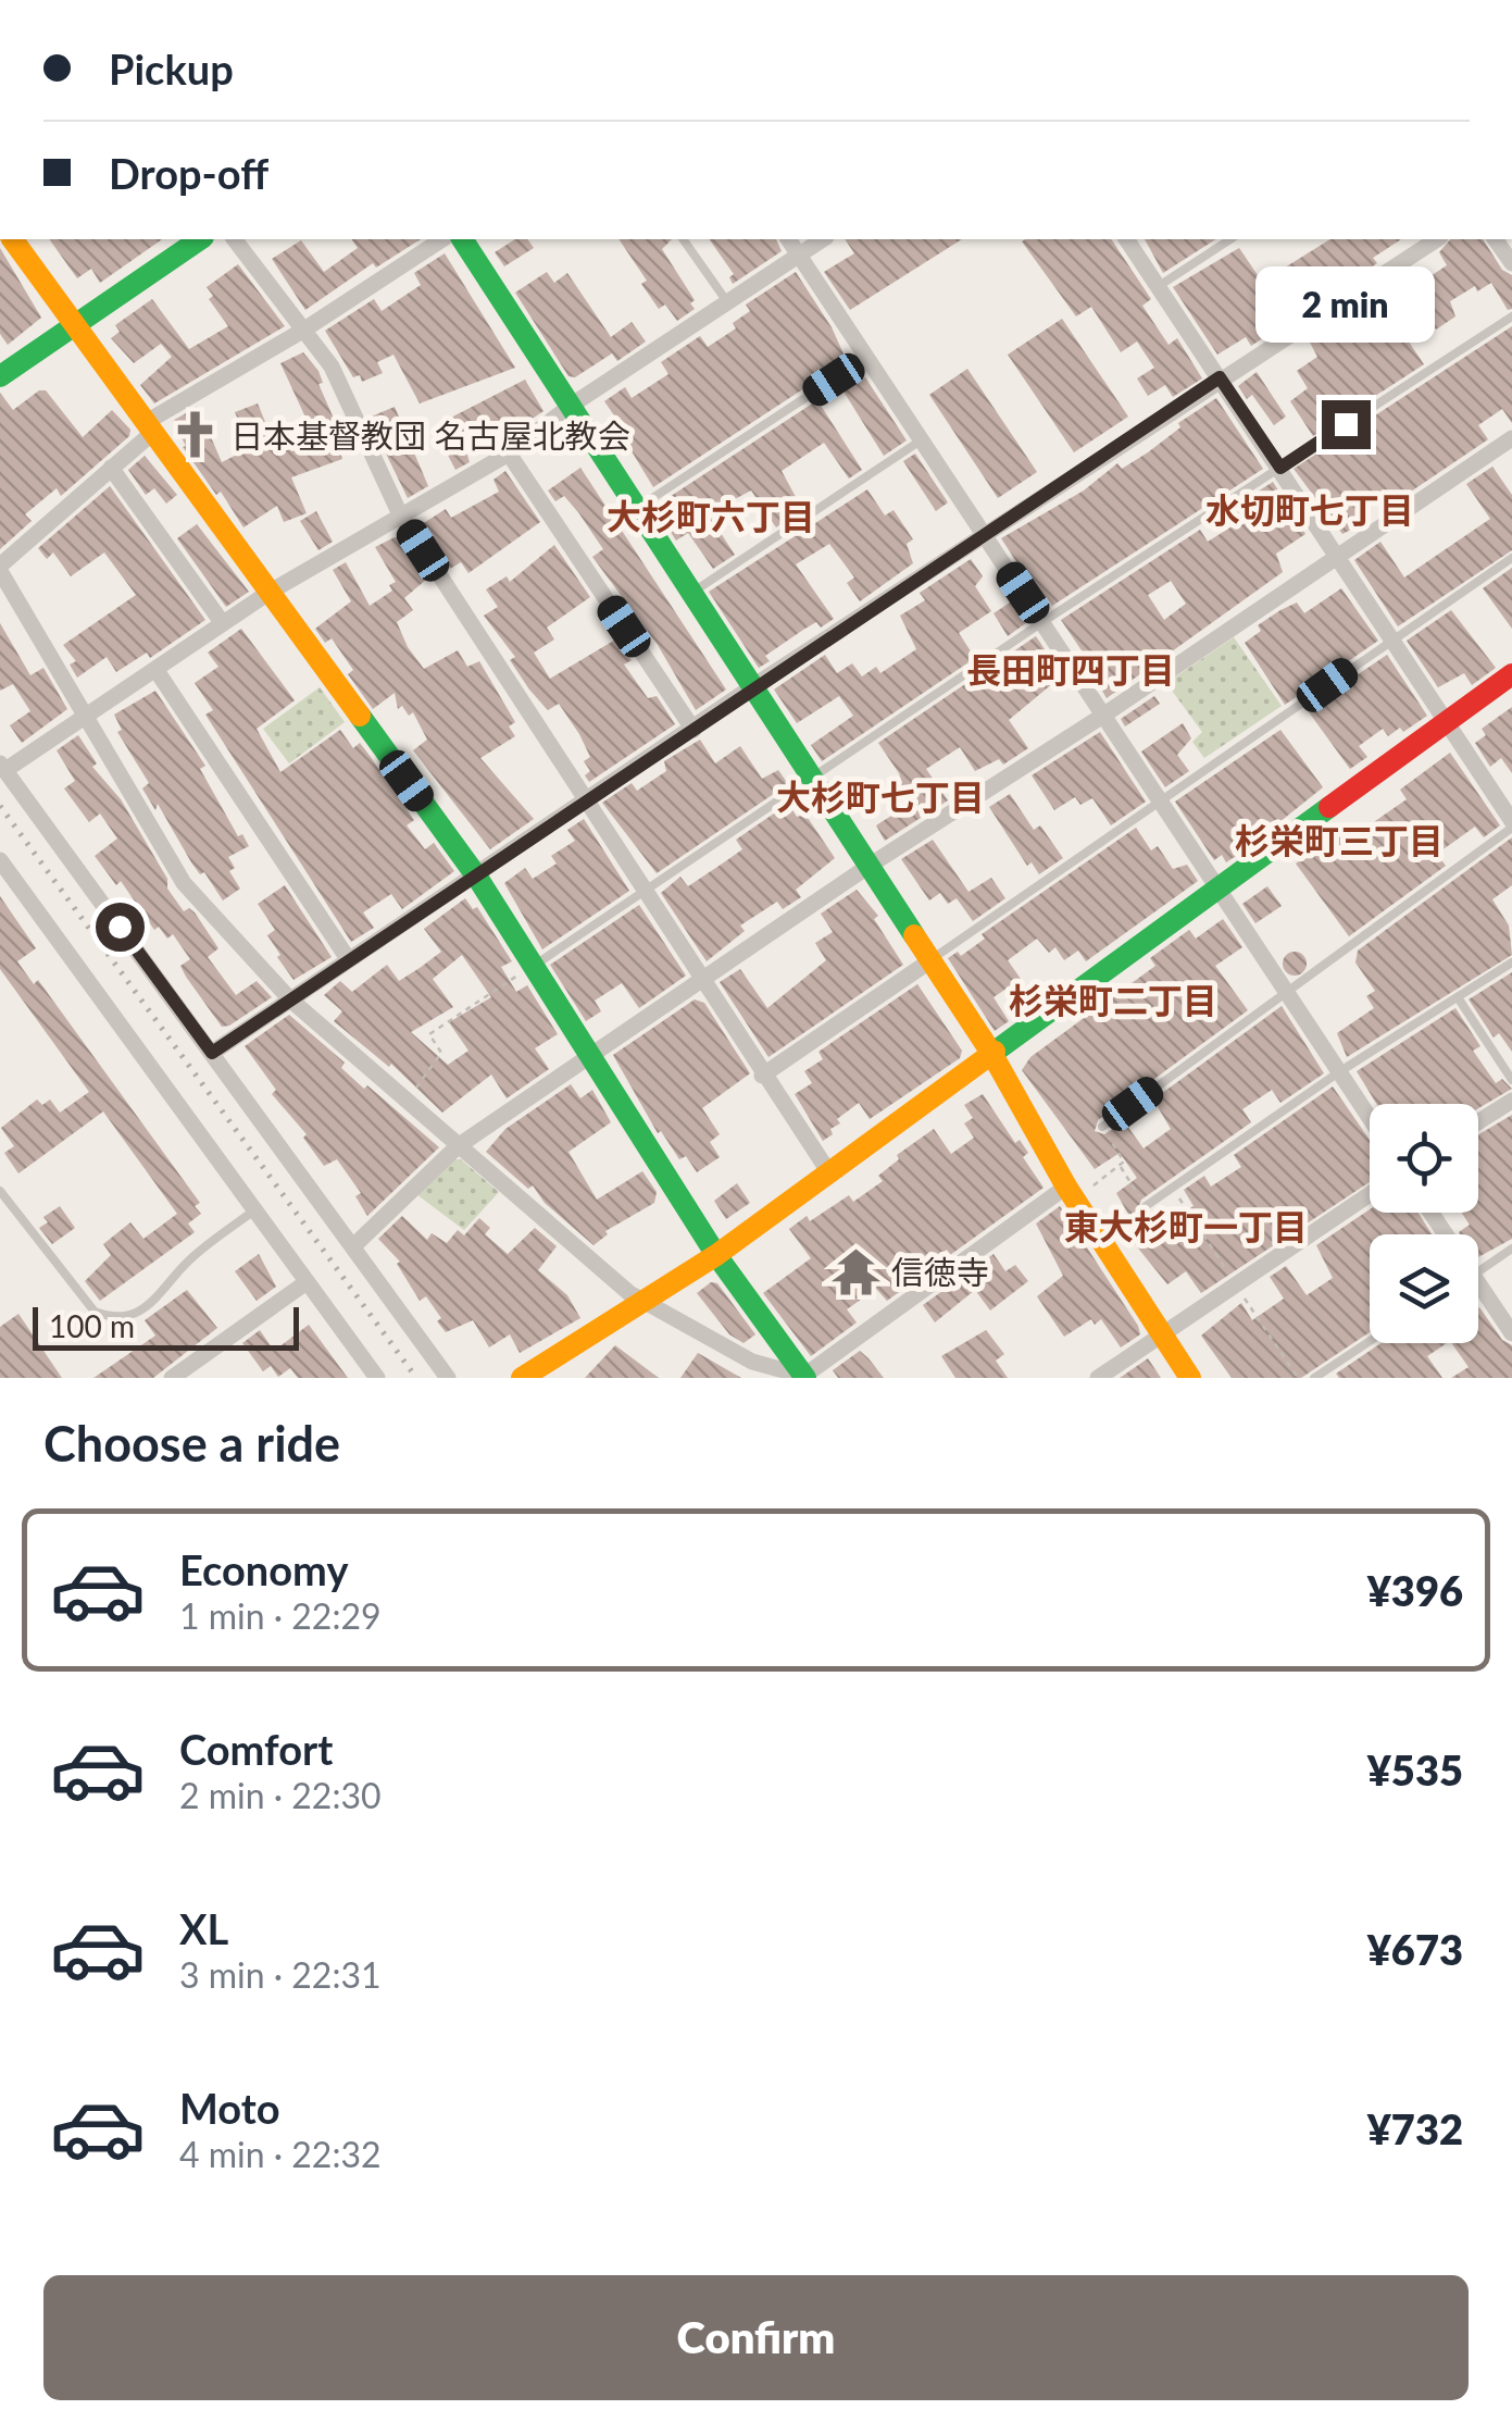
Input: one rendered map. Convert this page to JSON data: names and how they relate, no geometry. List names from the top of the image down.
{
  "districts": [
    "水切町七丁目",
    "大杉町六丁目",
    "長田町四丁目",
    "大杉町七丁目",
    "杉栄町三丁目",
    "杉栄町二丁目",
    "東大杉町一丁目"
  ],
  "places": {
    "church": ["日本基督教団 名古屋北教会"],
    "temple": ["信徳寺"]
  },
  "scale_bar": "100 m",
  "page": {
    "banner": ["Pickup", "Drop-off"],
    "bubble": "2 min",
    "scale": "100 m",
    "heading": "Choose a ride",
    "list": [
      {
        "name": "Economy",
        "note": "1 min · 22:29",
        "value": "¥396"
      },
      {
        "name": "Comfort",
        "note": "2 min · 22:30",
        "value": "¥535"
      },
      {
        "name": "XL",
        "note": "3 min · 22:31",
        "value": "¥673"
      },
      {
        "name": "Moto",
        "note": "4 min · 22:32",
        "value": "¥732"
      }
    ],
    "buttons": "Confirm"
  }
}
